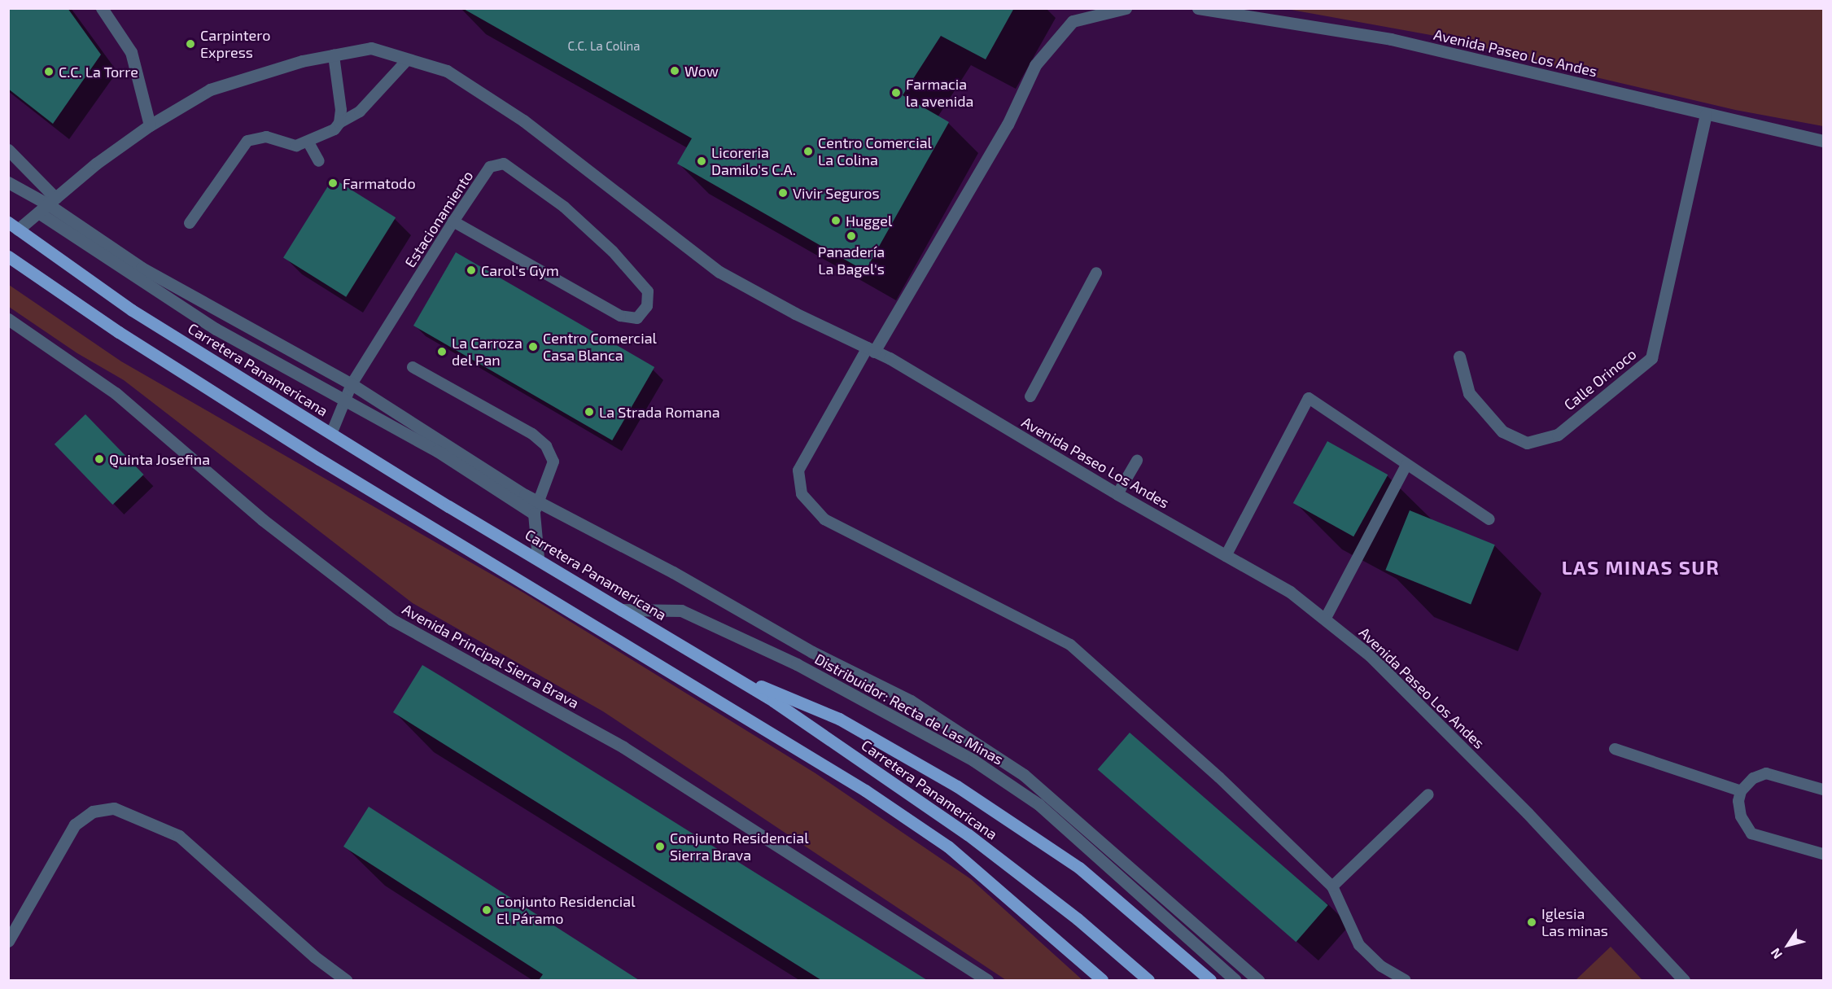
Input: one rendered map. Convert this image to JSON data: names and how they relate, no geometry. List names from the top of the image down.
{
  "streets": {
    "main road": ["Carretera Panamericana"],
    "street": [
      "Avenida Paseo Los Andes",
      "Calle Orinoco",
      "Avenida Principal Sierra Brava",
      "Distribuidor: Recta de Las Minas"
    ],
    "lane": ["Estacionamiento"]
  },
  "crossings": [
    ["Avenida Paseo Los Andes", "Carretera Panamericana"],
    ["Avenida Paseo Los Andes", "Calle Orinoco"],
    ["Estacionamiento", "Carretera Panamericana"],
    ["Carretera Panamericana", "Distribuidor: Recta de Las Minas"]
  ],
  "districts": ["LAS MINAS SUR"],
  "places": [
    "Carpintero Express",
    "Wow",
    "C.C. La Torre",
    "Farmacia la avenida",
    "Centro Comercial La Colina",
    "Licoreria Damilo's C.A.",
    "Farmatodo",
    "Vivir Seguros",
    "Huggel",
    "Panadería La Bagel's",
    "Carol's Gym",
    "Centro Comercial Casa Blanca",
    "La Carroza del Pan",
    "La Strada Romana",
    "Quinta Josefina",
    "Conjunto Residencial Sierra Brava",
    "Conjunto Residencial El Páramo",
    "Iglesia Las minas"
  ],
  "house_numbers": ["C.C. La Colina"],
  "north": "bottom left"
}
